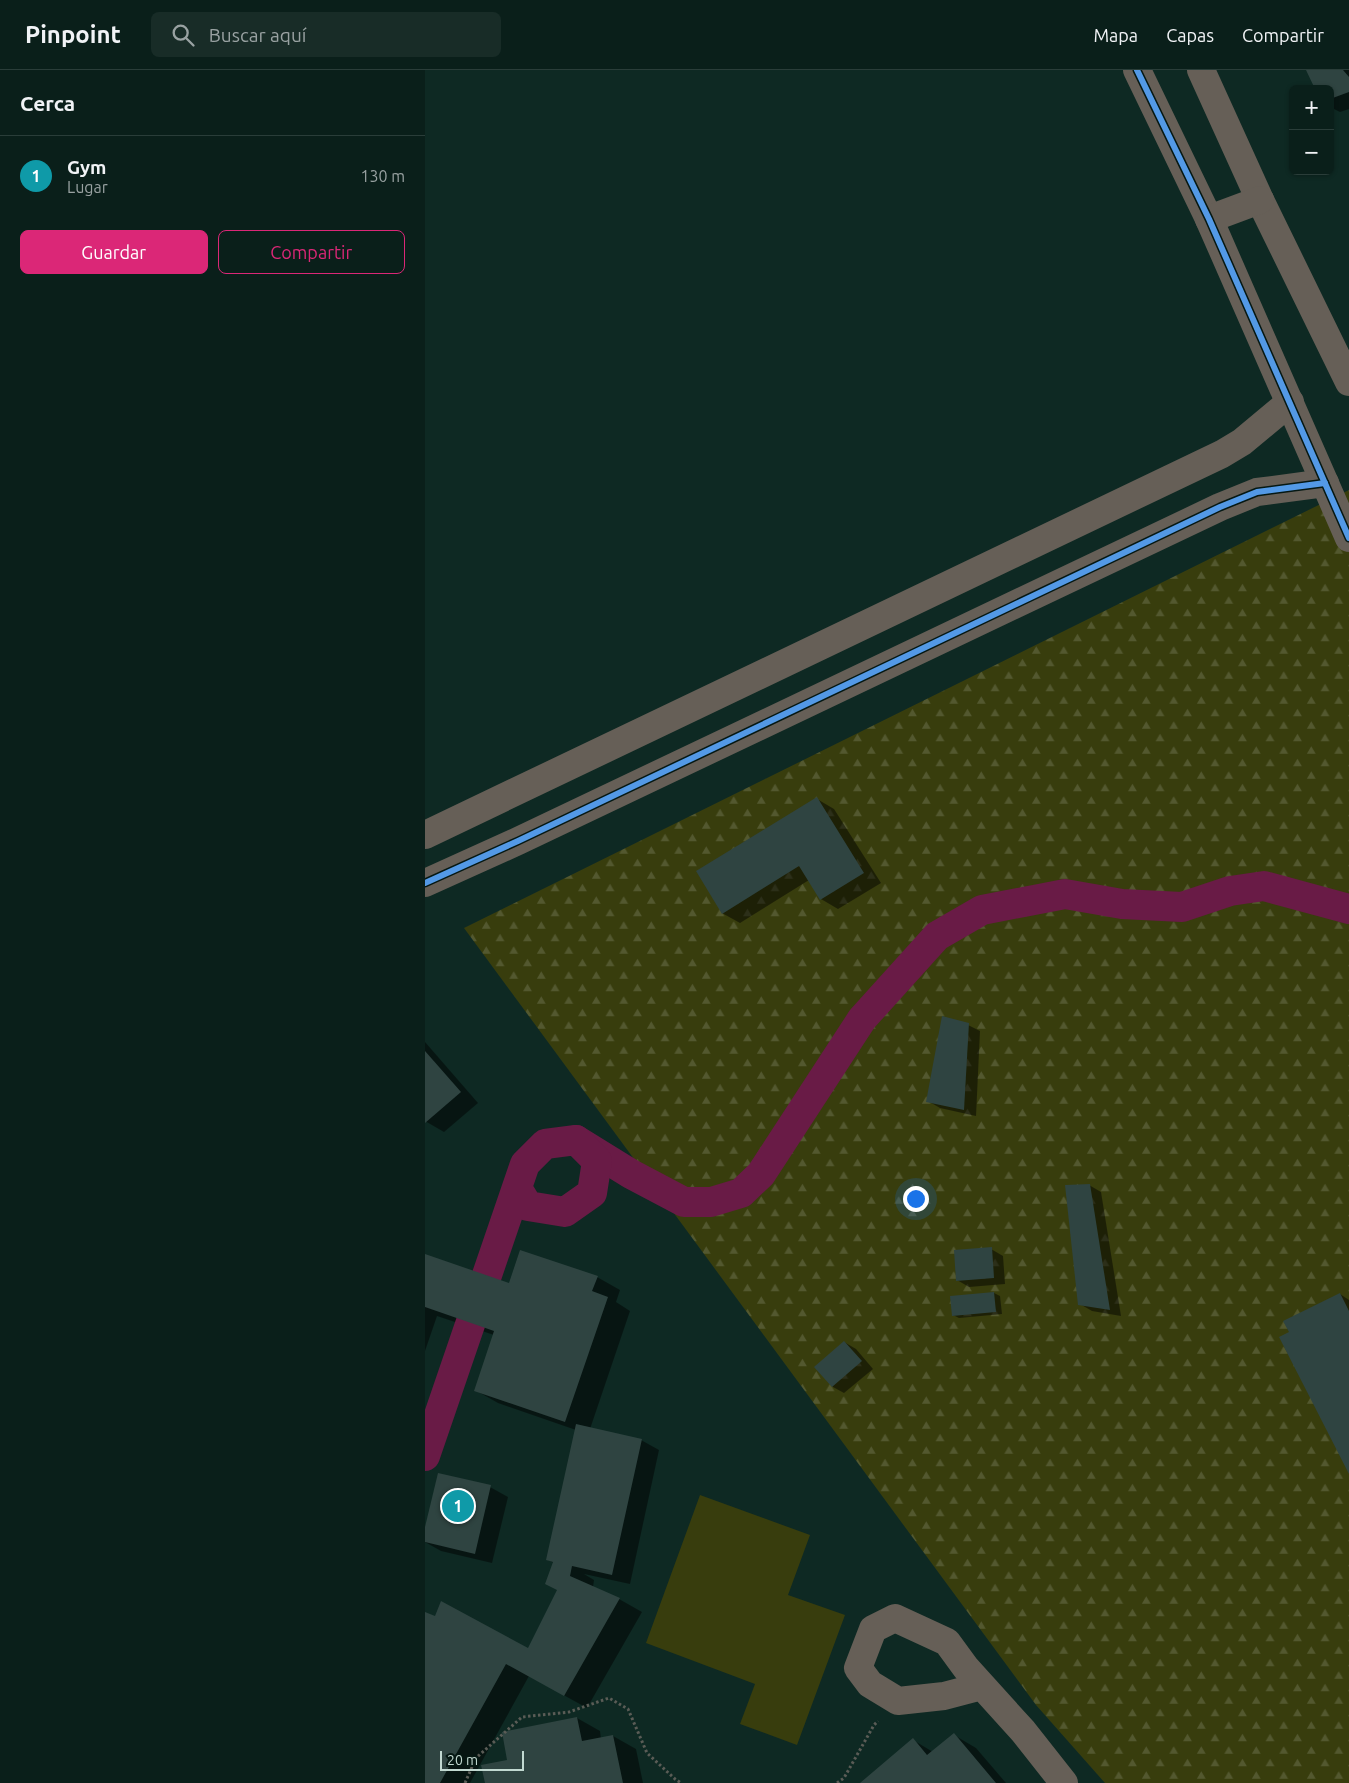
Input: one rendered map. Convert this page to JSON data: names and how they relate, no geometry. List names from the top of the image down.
{
  "scale_bar": "20 m",
  "page": {
    "header": "Pinpoint",
    "search": "Buscar aquí",
    "nav": ["Mapa", "Capas", "Compartir"],
    "heading": "Cerca",
    "map_buttons": ["+", "−"],
    "list": [
      {
        "mark": "1",
        "name": "Gym",
        "note": "Lugar",
        "value": "130 m"
      }
    ],
    "buttons": ["Guardar", "Compartir"],
    "pins": "1",
    "scale": "20 m"
  }
}
